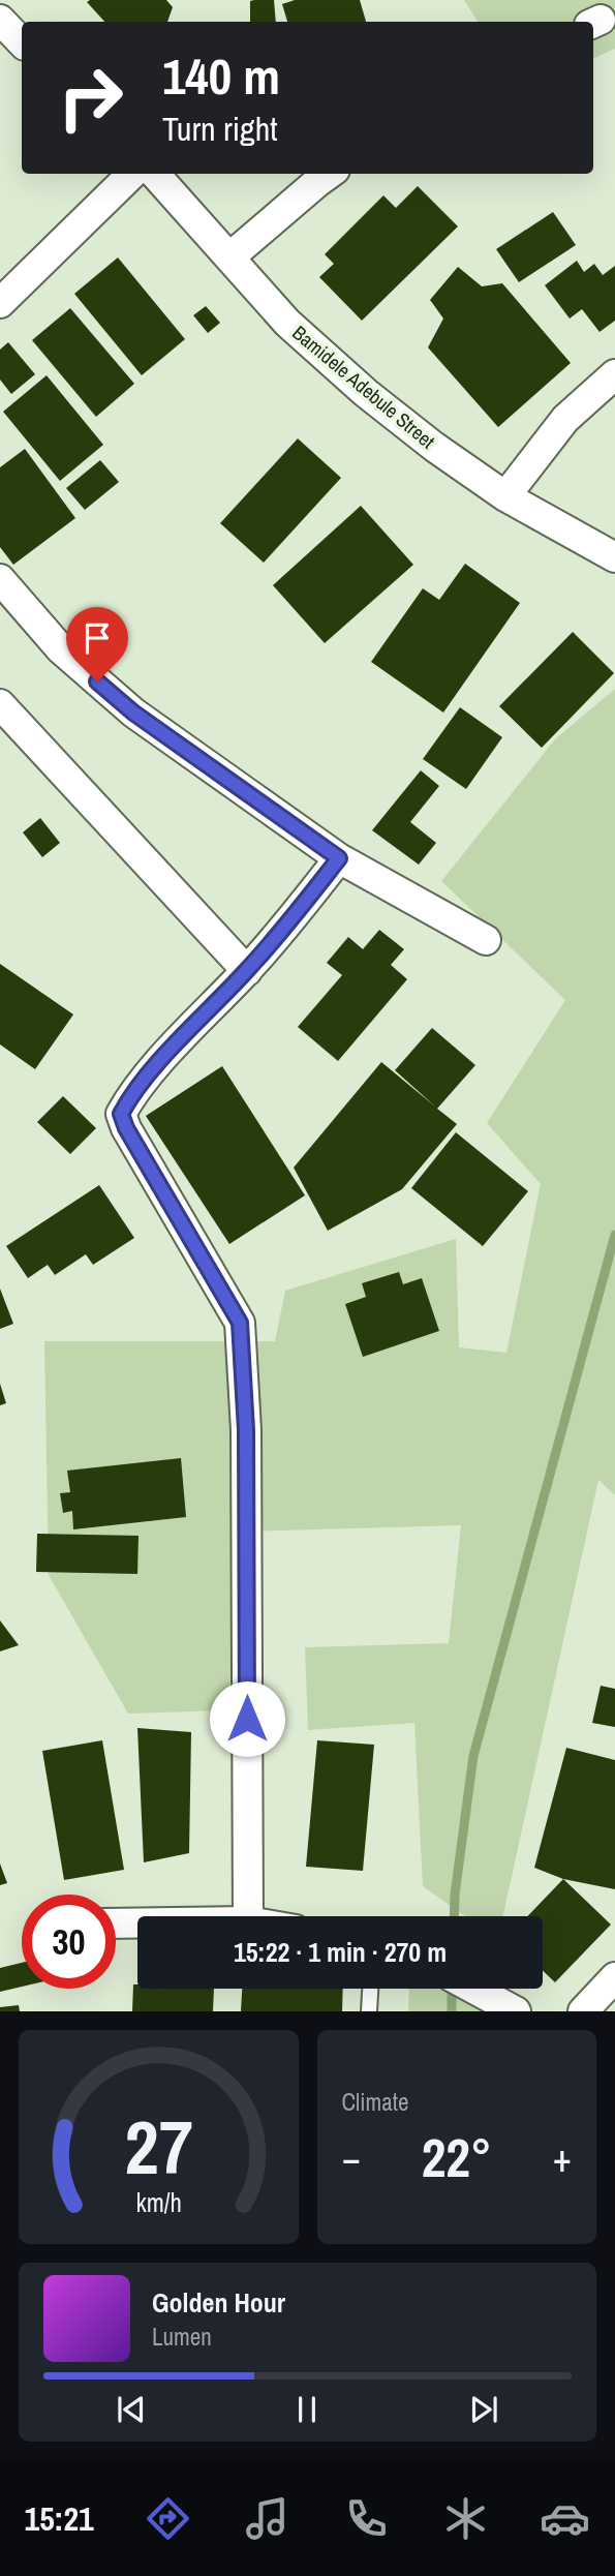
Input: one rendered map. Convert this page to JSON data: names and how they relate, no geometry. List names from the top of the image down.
{
  "streets": {
    "street": ["Bamidele Adebule Street"]
  },
  "page": {
    "turn": ["140 m", "Turn right"],
    "limit": "30",
    "trip": "15:22 · 1 min · 270 m",
    "tile": "Climate",
    "heat": ["−", "22°", "+"],
    "song": ["Golden Hour", "Lumen"],
    "tabs": "15:21",
    "gauge": ["27", "km/h"]
  }
}
